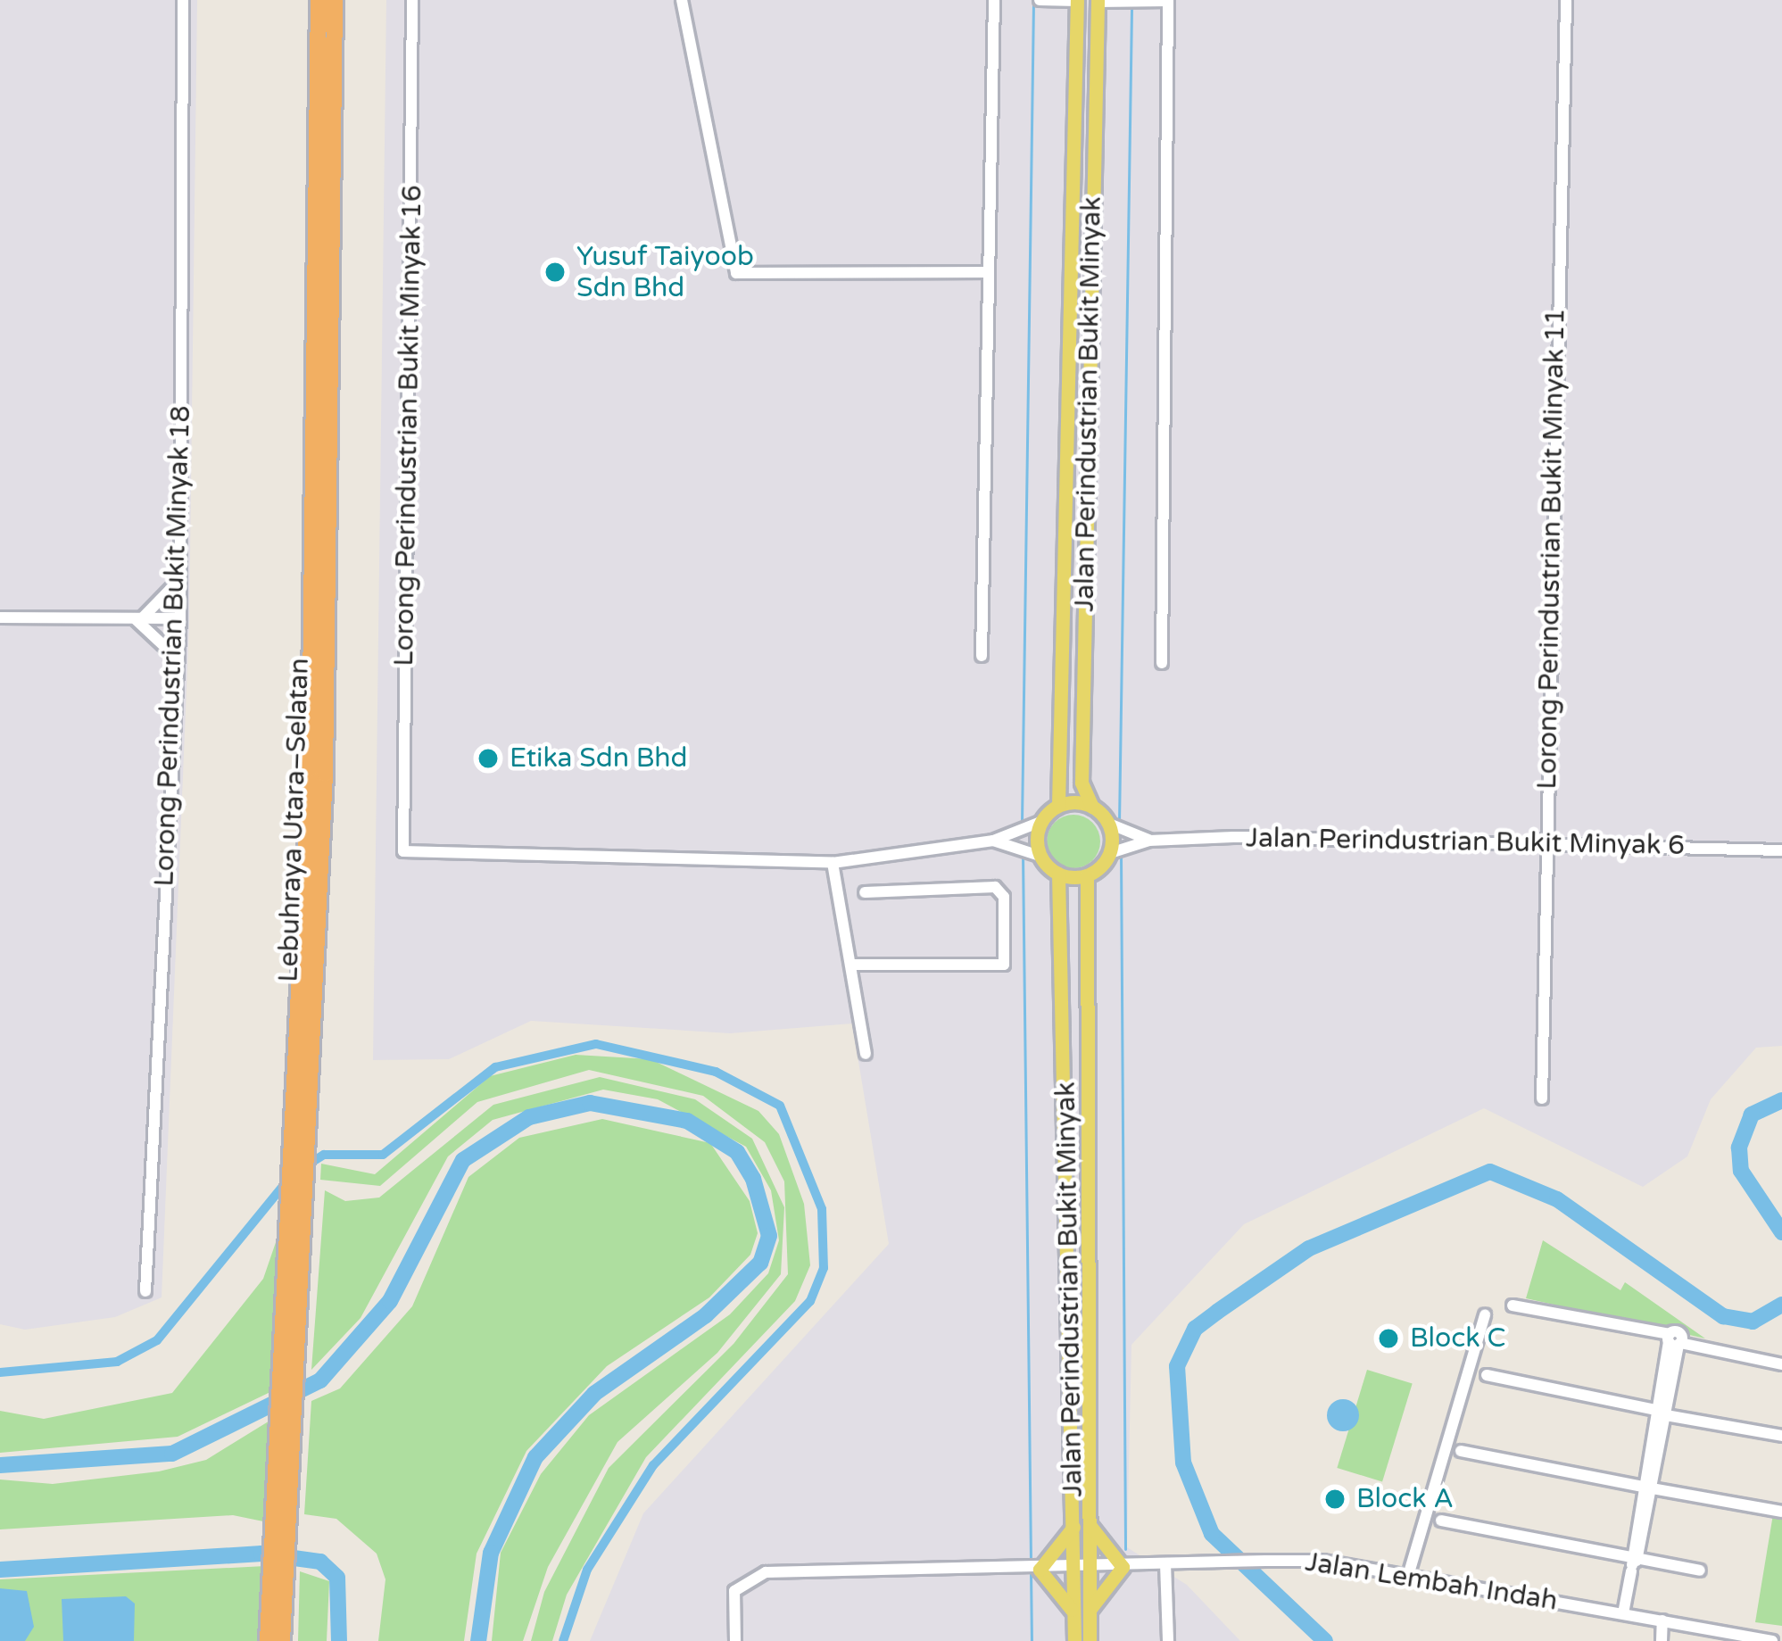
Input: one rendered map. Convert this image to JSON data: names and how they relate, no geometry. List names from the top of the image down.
{
  "streets": {
    "highway": ["Lebuhraya Utara–Selatan"],
    "main road": ["Jalan Perindustrian Bukit Minyak"],
    "street": [
      "Lorong Perindustrian Bukit Minyak 16",
      "Lorong Perindustrian Bukit Minyak 11",
      "Lorong Perindustrian Bukit Minyak 18",
      "Jalan Perindustrian Bukit Minyak 6",
      "Jalan Lembah Indah"
    ]
  },
  "crossings": [
    ["Jalan Perindustrian Bukit Minyak", "Jalan Lembah Indah"],
    ["Lorong Perindustrian Bukit Minyak 11", "Jalan Perindustrian Bukit Minyak 6"]
  ],
  "places": [
    "Yusuf Taiyoob Sdn Bhd",
    "Etika Sdn Bhd",
    "Block C",
    "Block A"
  ]
}
